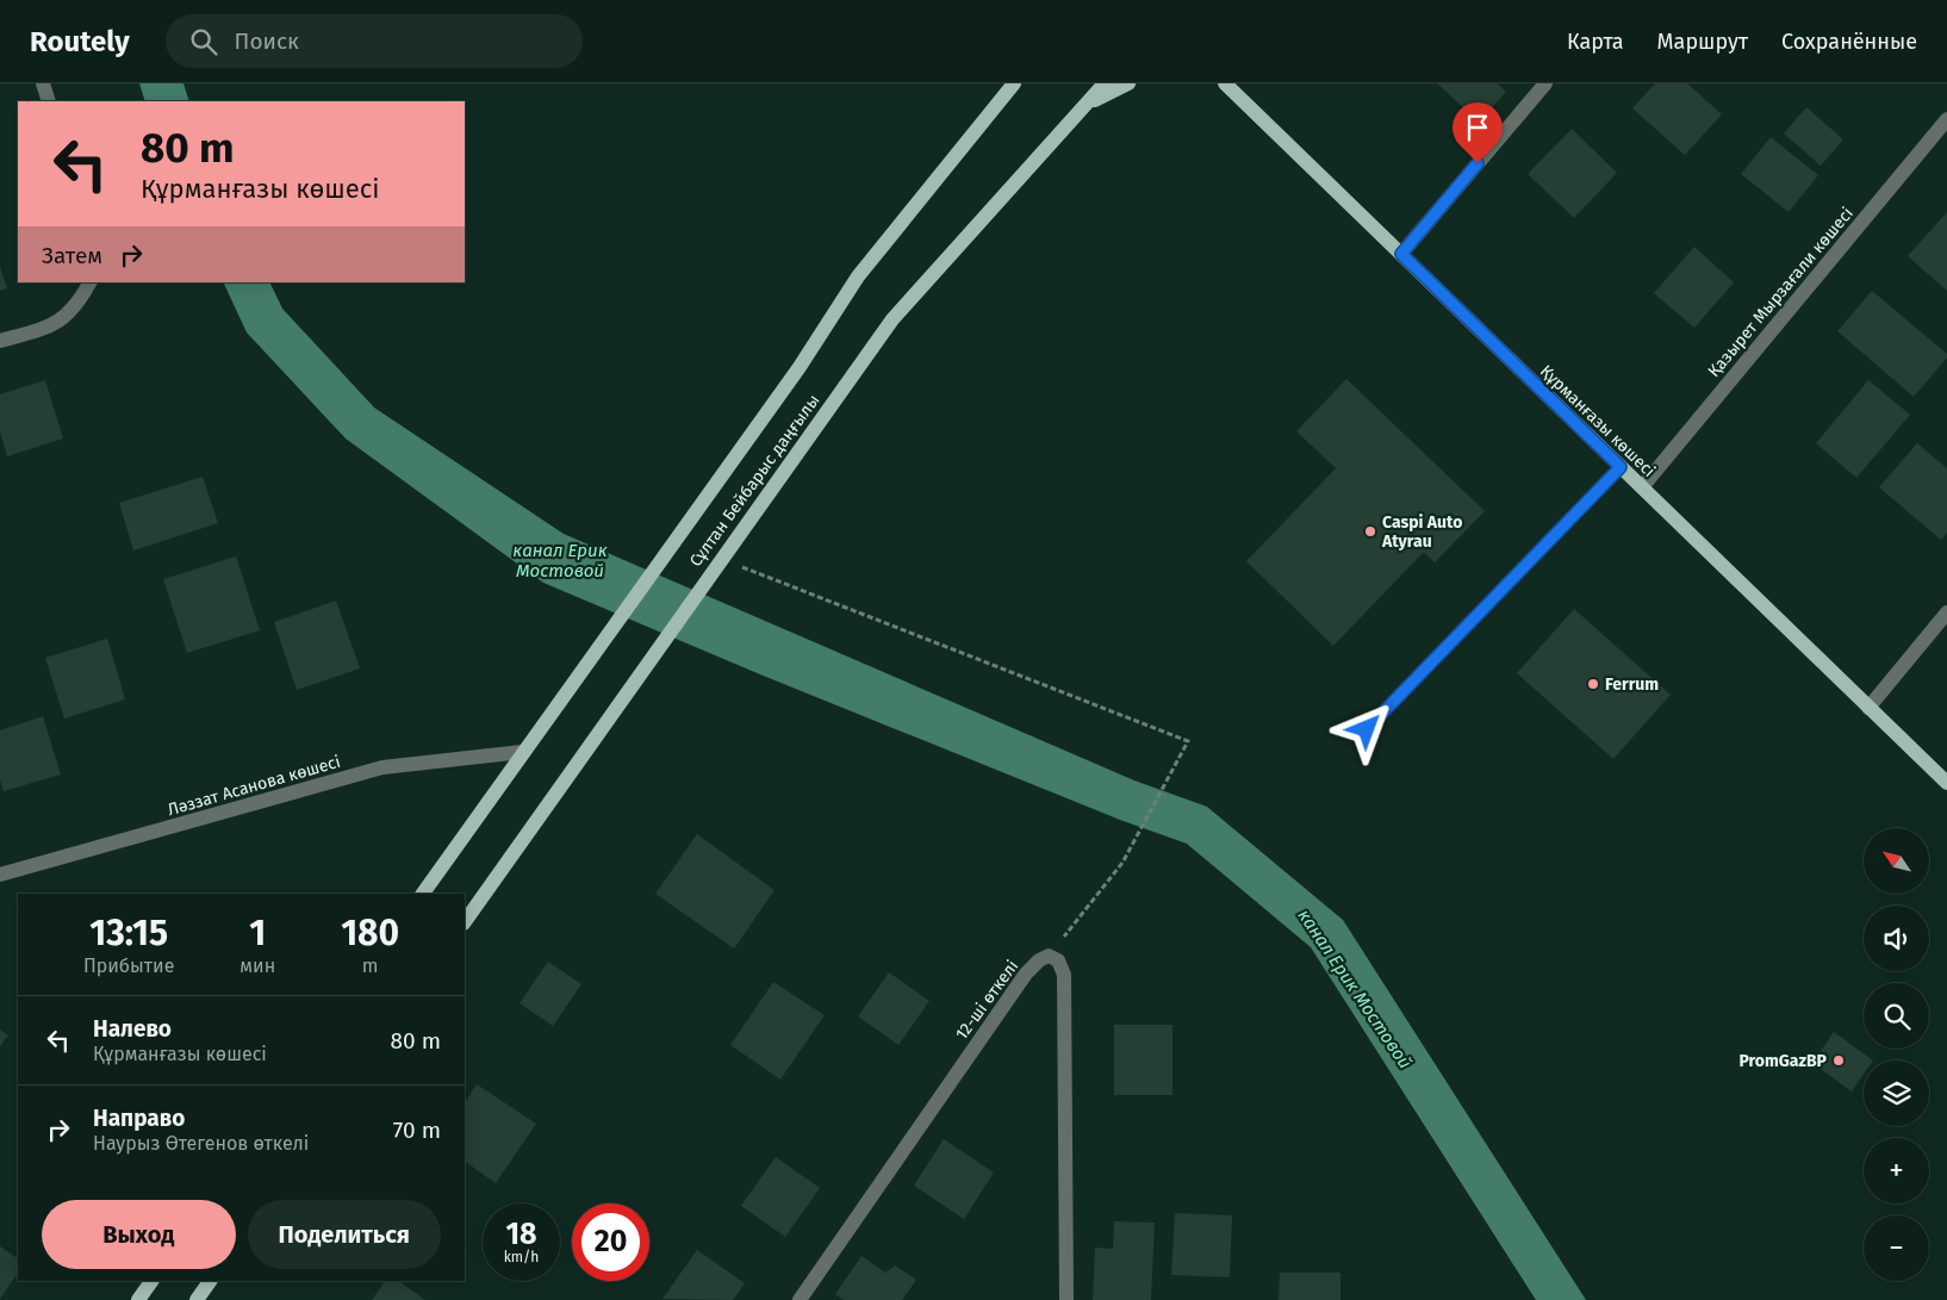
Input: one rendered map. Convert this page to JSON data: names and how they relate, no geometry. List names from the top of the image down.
{
  "streets": {
    "main road": ["Құрманғазы көшесі", "Сұлтан Бейбарыс даңғылы"],
    "street": ["Қазырет Мырзағали көшесі", "Ләззат Асанова көшесі", "12-ші өткелі"]
  },
  "crossings": [
    ["Қазырет Мырзағали көшесі", "Құрманғазы көшесі"],
    ["Сұлтан Бейбарыс даңғылы", "Ләззат Асанова көшесі"]
  ],
  "water": ["канал Ерик Мостовой"],
  "places": ["Caspi Auto Atyrau", "Ferrum", "PromGazBP"],
  "north": "top left",
  "page": {
    "header": "Routely",
    "search": "Поиск",
    "nav": ["Карта", "Маршрут", "Сохранённые"],
    "turn": ["80 m", "Құрманғазы көшесі"],
    "then": "Затем",
    "map_buttons": ["+", "−"],
    "eta": [
      "13:15",
      "Прибытие",
      "1",
      "мин",
      "180",
      "m"
    ],
    "list": [
      {
        "name": "Налево",
        "note": "Құрманғазы көшесі",
        "value": "80 m"
      },
      {
        "name": "Направо",
        "note": "Наурыз Өтегенов өткелі",
        "value": "70 m"
      }
    ],
    "buttons": ["Выход", "Поделиться"],
    "speed": "18 km/h",
    "limit": "20"
  }
}
